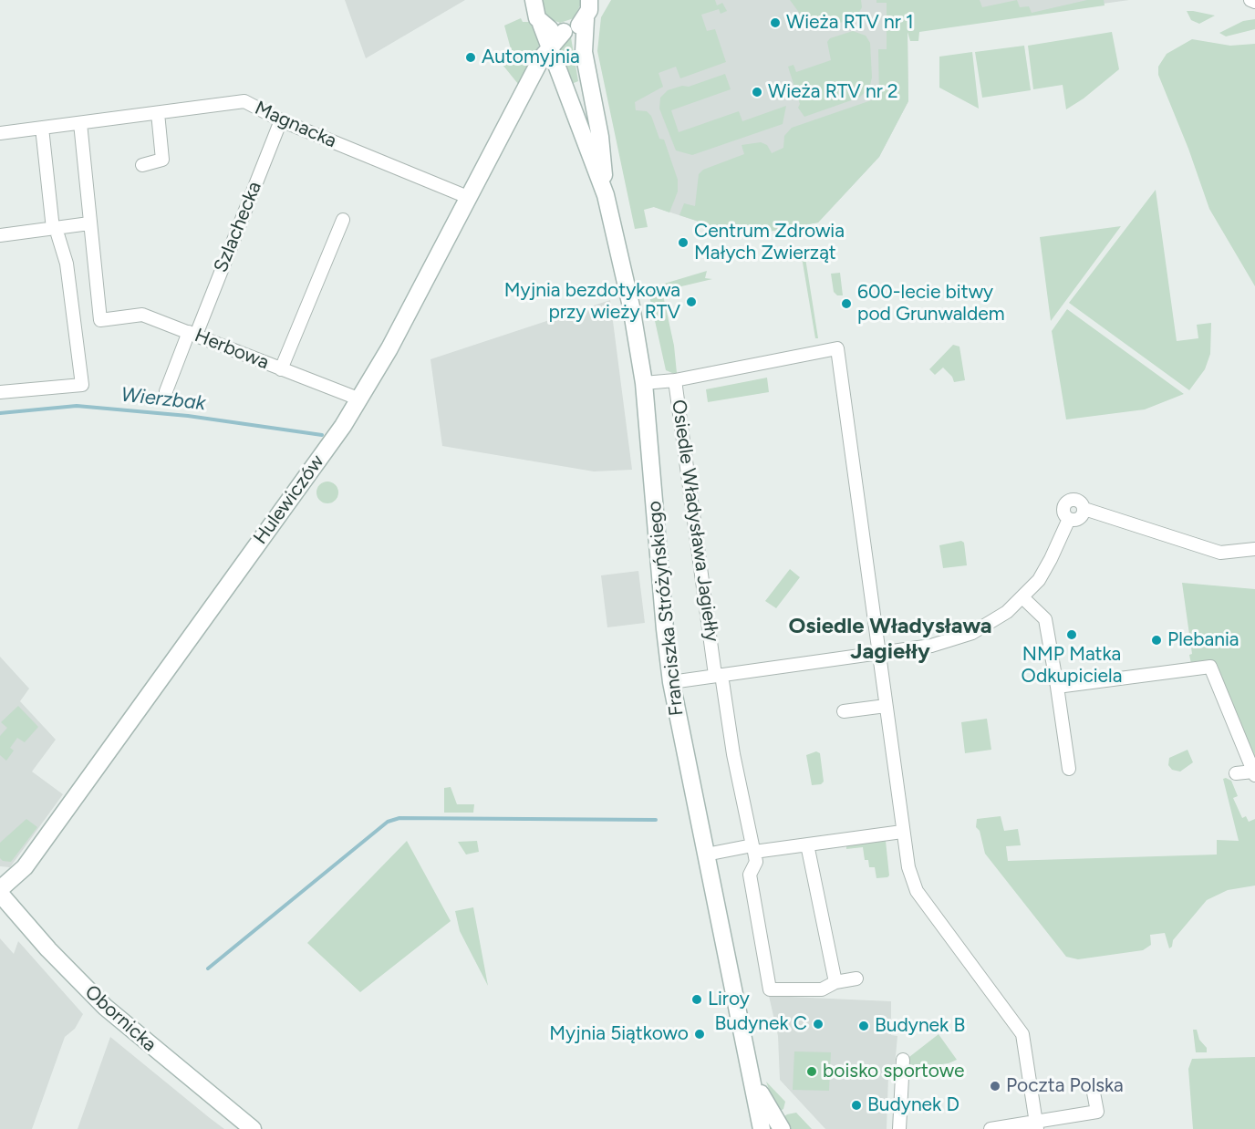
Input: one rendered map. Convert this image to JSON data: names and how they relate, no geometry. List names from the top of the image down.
{
  "streets": {
    "street": [
      "Magnacka",
      "Szlachecka",
      "Herbowa",
      "Hulewiczów",
      "Osiedle Władysława Jagiełły",
      "Franciszka Stróżyńskiego",
      "Obornicka"
    ]
  },
  "crossings": [
    ["Magnacka", "Szlachecka"],
    ["Magnacka", "Hulewiczów"],
    ["Szlachecka", "Herbowa"],
    ["Herbowa", "Hulewiczów"],
    ["Hulewiczów", "Franciszka Stróżyńskiego"]
  ],
  "districts": ["Osiedle Władysława Jagiełły"],
  "water": ["Wierzbak"],
  "places": [
    "Wieża RTV nr 1",
    "Automyjnia",
    "Wieża RTV nr 2",
    "Centrum Zdrowia Małych Zwierząt",
    "Myjnia bezdotykowa przy wieży RTV",
    "600-lecie bitwy pod Grunwaldem",
    "NMP Matka Odkupiciela",
    "Plebania",
    "Liroy",
    "Budynek C",
    "Budynek B",
    "Myjnia 5iątkowo",
    "boisko sportowe",
    "Poczta Polska",
    "Budynek D"
  ]
}
